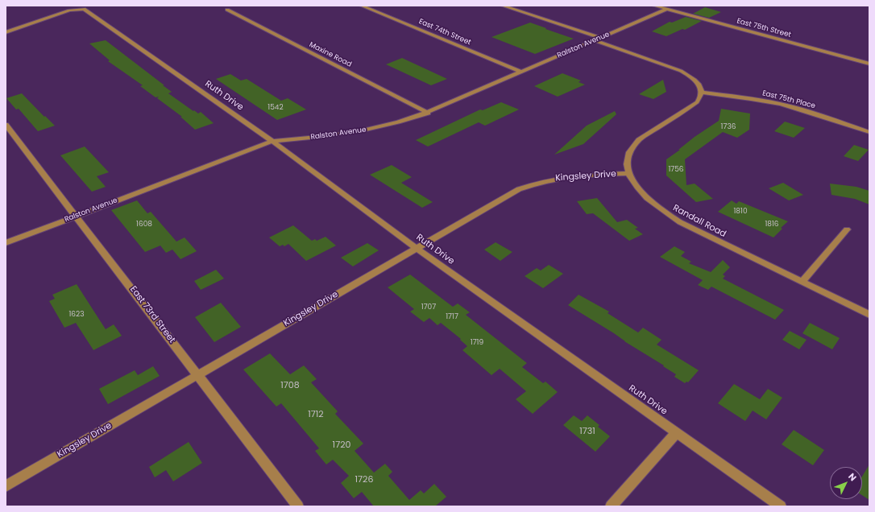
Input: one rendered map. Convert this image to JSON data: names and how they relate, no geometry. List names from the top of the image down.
{
  "streets": {
    "street": [
      "East 75th Street",
      "East 74th Street",
      "Ralston Avenue",
      "Maxine Road",
      "Ruth Drive",
      "East 75th Place",
      "Kingsley Drive",
      "Randall Road",
      "East 73rd Street"
    ]
  },
  "crossings": [
    ["East 75th Street", "Ralston Avenue"],
    ["East 74th Street", "Ralston Avenue"],
    ["Ralston Avenue", "Maxine Road"],
    ["Ralston Avenue", "Ruth Drive"],
    ["Ralston Avenue", "East 73rd Street"],
    ["Ruth Drive", "Kingsley Drive"],
    ["East 75th Place", "Randall Road"],
    ["Kingsley Drive", "Randall Road"],
    ["Kingsley Drive", "East 73rd Street"]
  ],
  "house_numbers": [
    "1542",
    "1736",
    "1756",
    "1810",
    "1608",
    "1816",
    "1707",
    "1623",
    "1717",
    "1719",
    "1708",
    "1712",
    "1731",
    "1720",
    "1726"
  ],
  "north": "top right"
}
